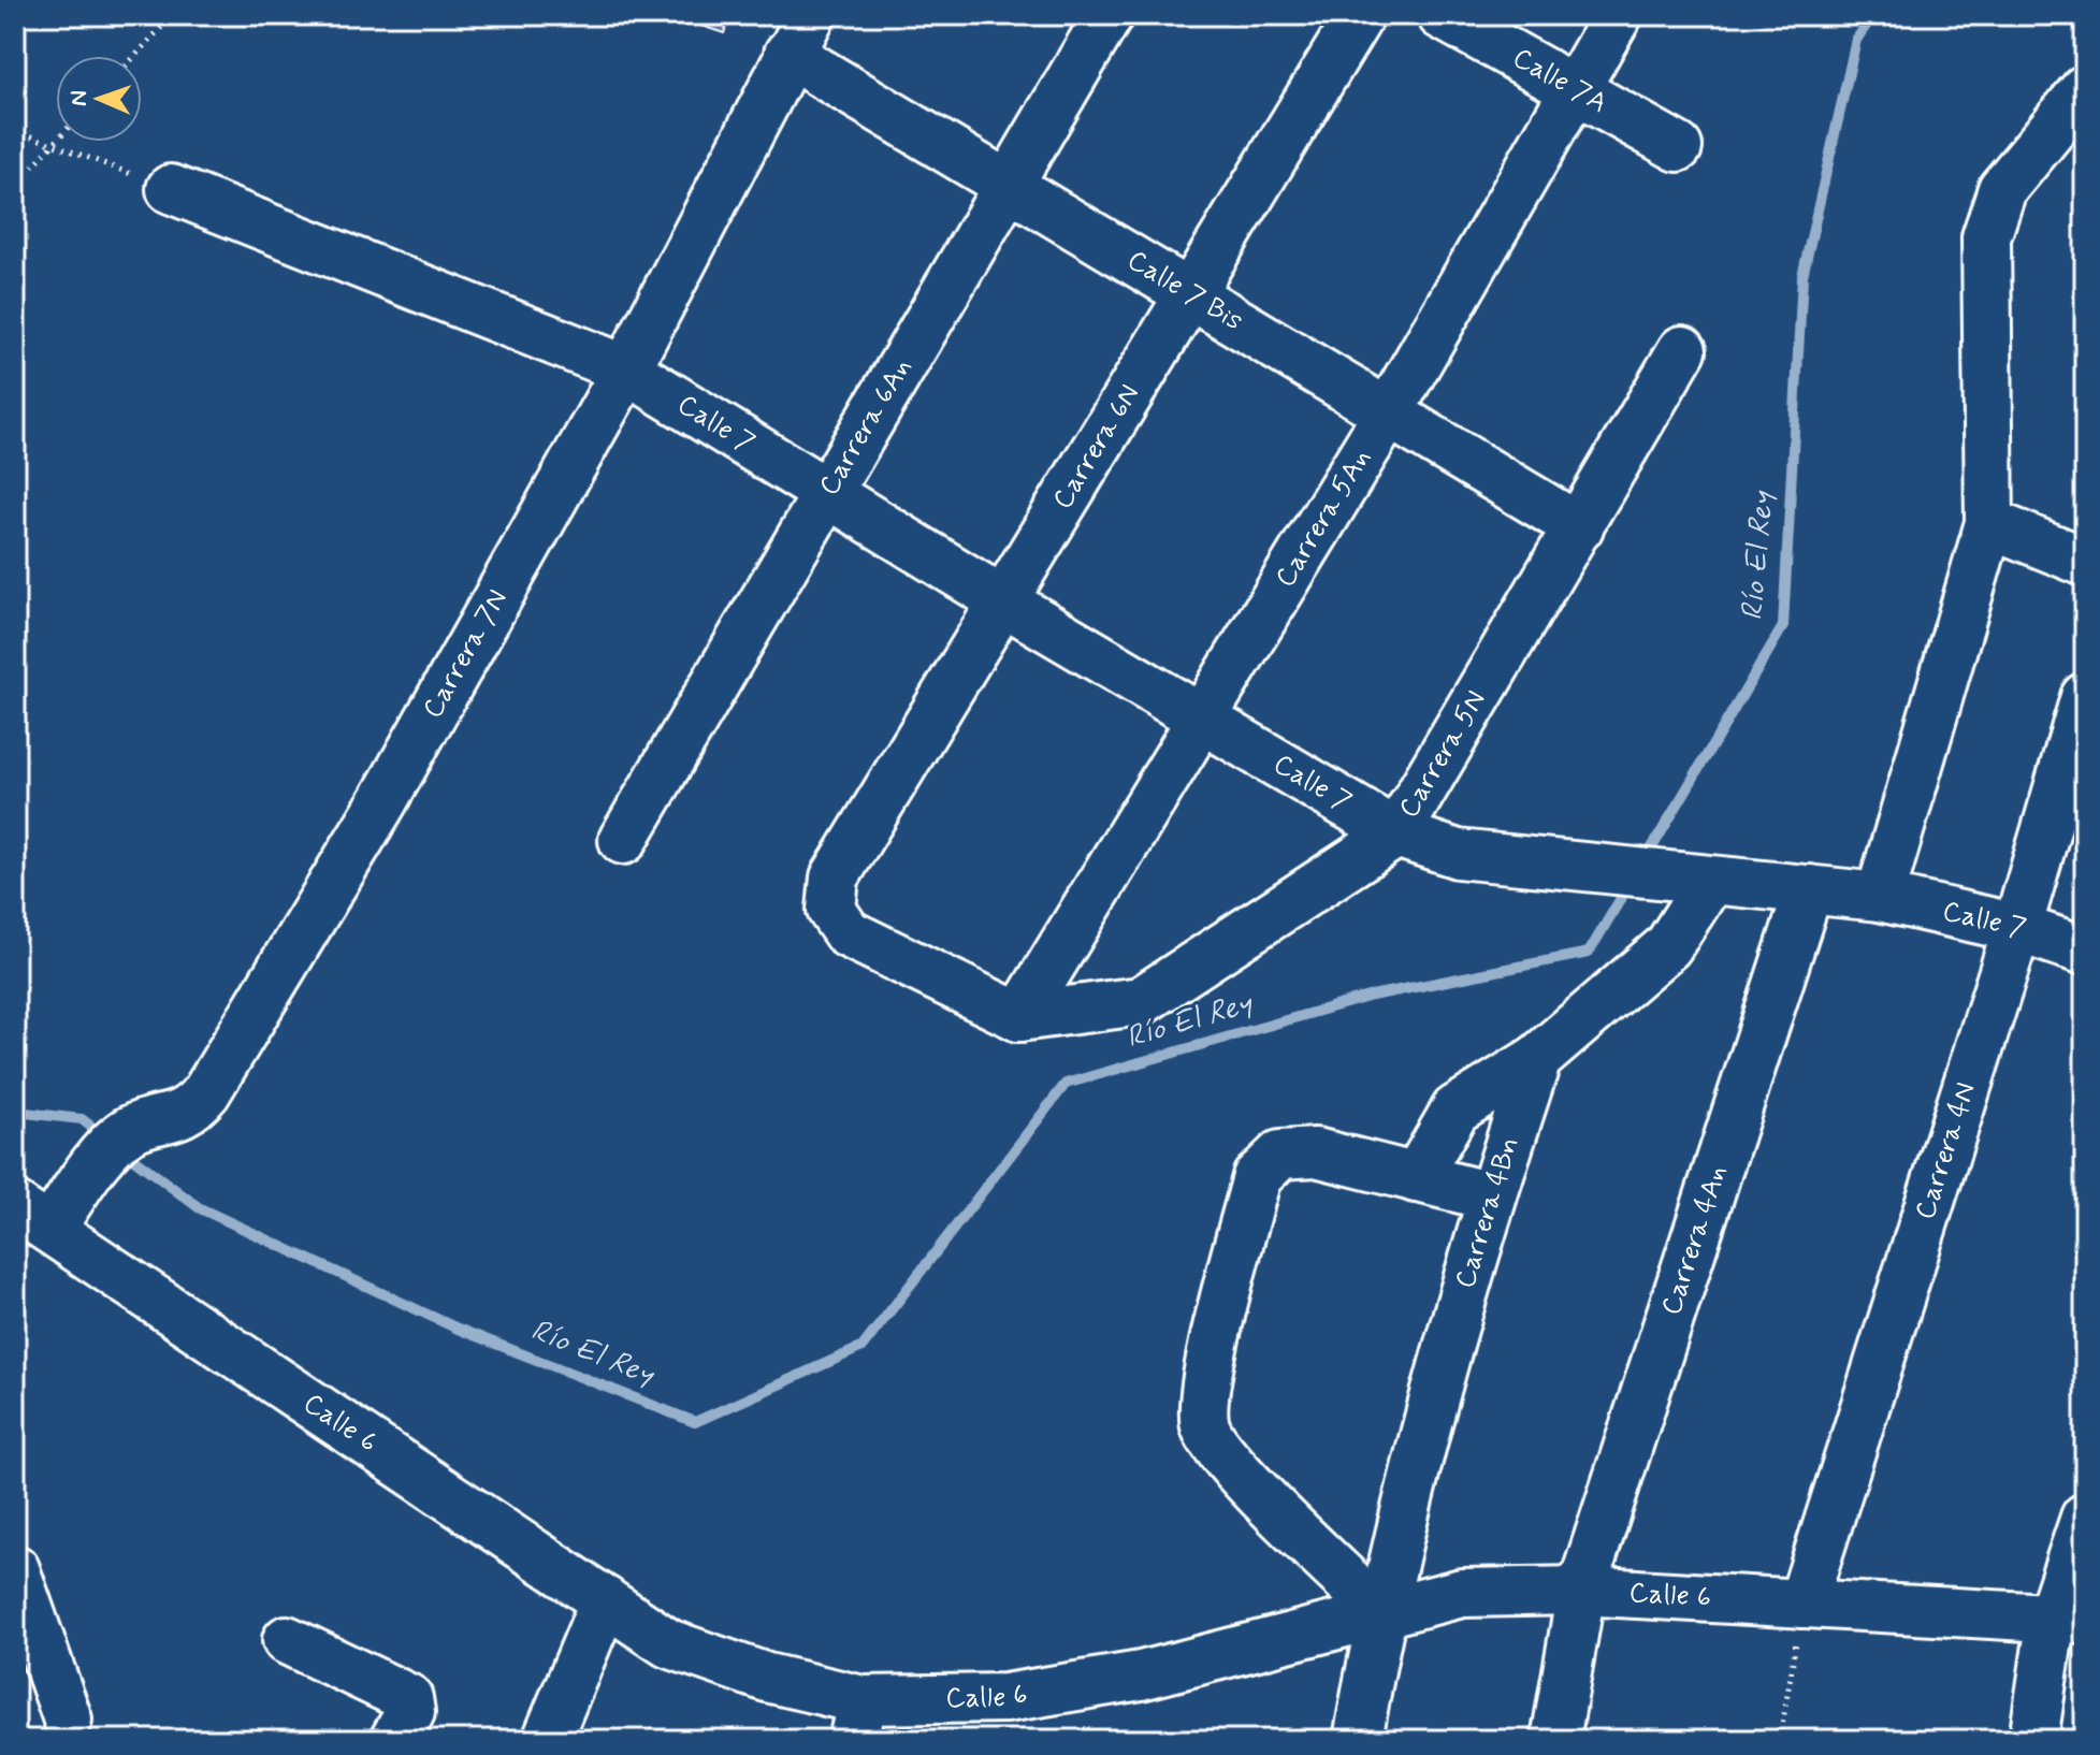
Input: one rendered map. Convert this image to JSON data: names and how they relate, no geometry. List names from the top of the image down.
{
  "streets": {
    "street": [
      "Calle 7A",
      "Calle 7 Bis",
      "Calle 7",
      "Carrera 6An",
      "Carrera 6N",
      "Carrera 5An",
      "Carrera 7N",
      "Carrera 5N",
      "Carrera 4N",
      "Carrera 4Bn",
      "Carrera 4An",
      "Calle 6"
    ]
  },
  "crossings": [
    ["Calle 7A", "Carrera 5An"],
    ["Calle 7 Bis", "Carrera 6An"],
    ["Calle 7 Bis", "Carrera 6N"],
    ["Calle 7 Bis", "Carrera 5An"],
    ["Calle 7 Bis", "Carrera 7N"],
    ["Calle 7 Bis", "Carrera 5N"],
    ["Calle 7", "Carrera 6An"],
    ["Calle 7", "Carrera 6N"],
    ["Calle 7", "Carrera 5An"],
    ["Calle 7", "Carrera 7N"],
    ["Calle 7", "Carrera 5N"],
    ["Calle 7", "Carrera 4N"],
    ["Calle 7", "Carrera 4An"],
    ["Carrera 6N", "Carrera 5An"],
    ["Carrera 6N", "Carrera 5N"],
    ["Carrera 5An", "Carrera 5N"],
    ["Carrera 7N", "Calle 6"],
    ["Carrera 4N", "Calle 6"],
    ["Carrera 4Bn", "Calle 6"],
    ["Carrera 4An", "Calle 6"]
  ],
  "water": ["Río El Rey"],
  "north": "left"
}
